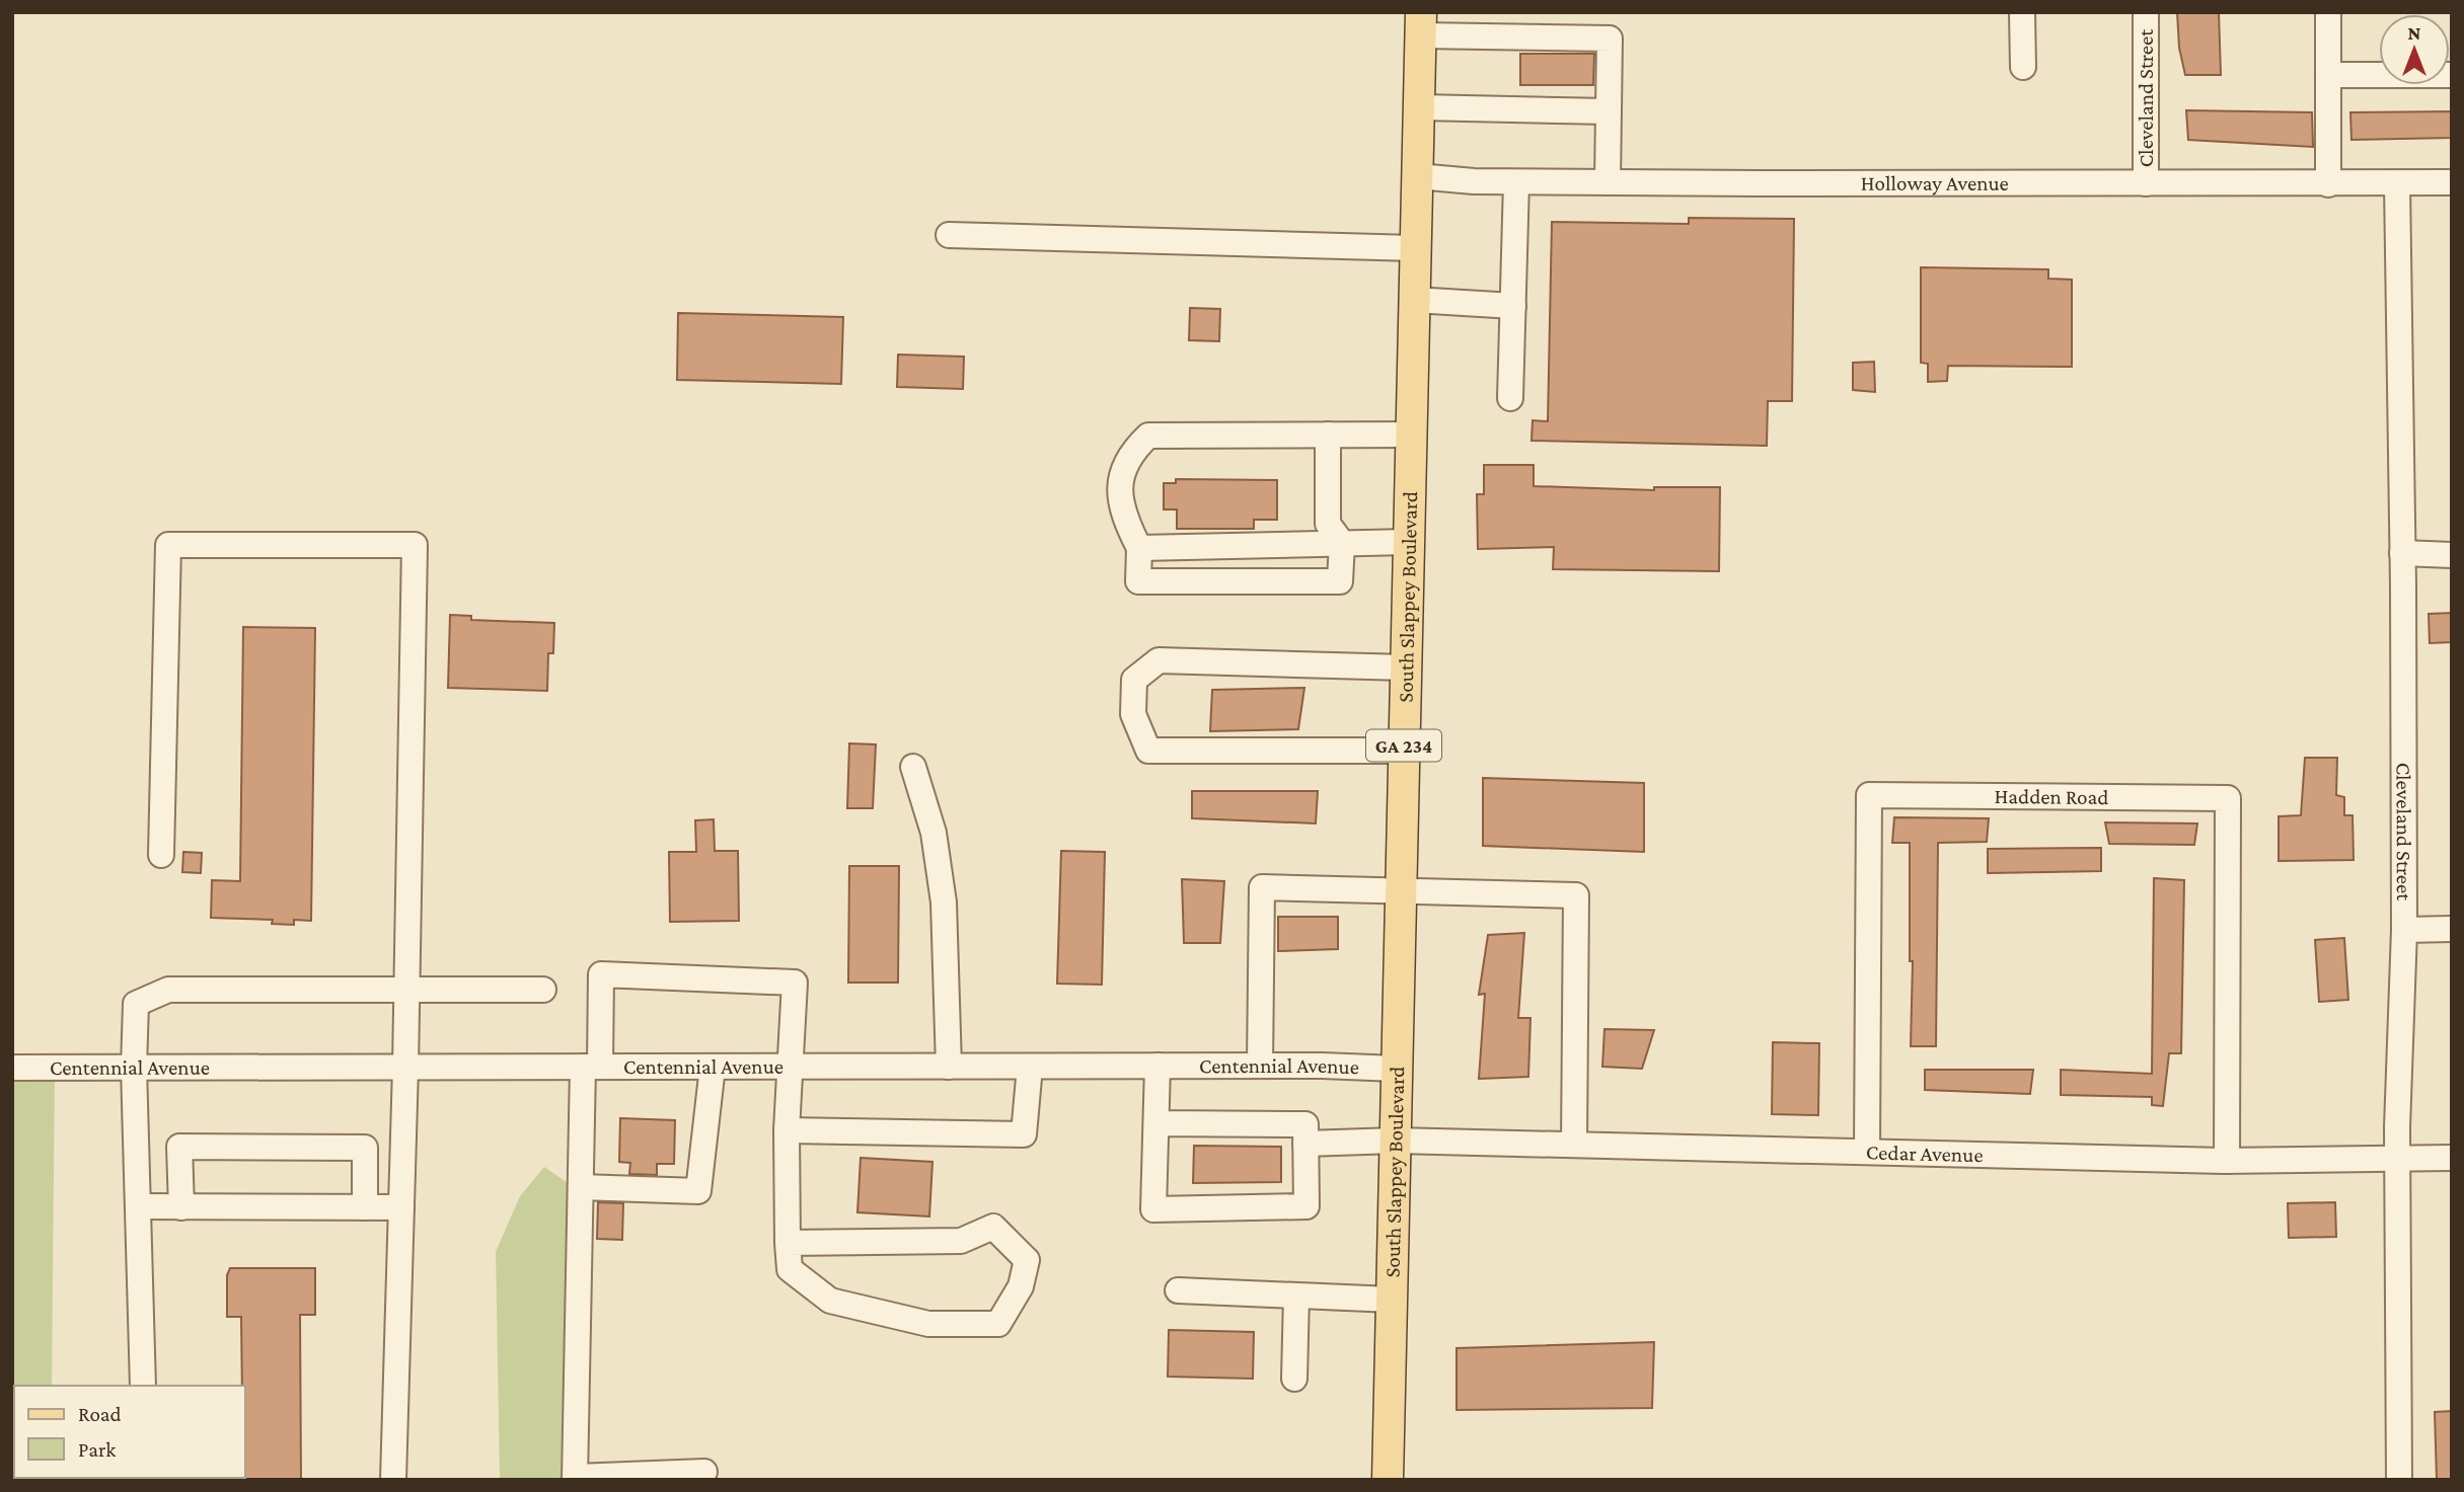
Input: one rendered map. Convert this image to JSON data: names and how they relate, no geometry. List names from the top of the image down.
{
  "streets": {
    "main road": ["South Slappey Boulevard", "GA 234"],
    "street": [
      "Cleveland Street",
      "Holloway Avenue",
      "Hadden Road",
      "Centennial Avenue",
      "Cedar Avenue"
    ]
  },
  "crossings": [
    ["Cleveland Street", "Holloway Avenue"],
    ["Cleveland Street", "Cedar Avenue"],
    ["Holloway Avenue", "South Slappey Boulevard"],
    ["South Slappey Boulevard", "Centennial Avenue"],
    ["South Slappey Boulevard", "Cedar Avenue"],
    ["Hadden Road", "Cedar Avenue"]
  ],
  "legend": ["Road", "Park"],
  "north": "top"
}
